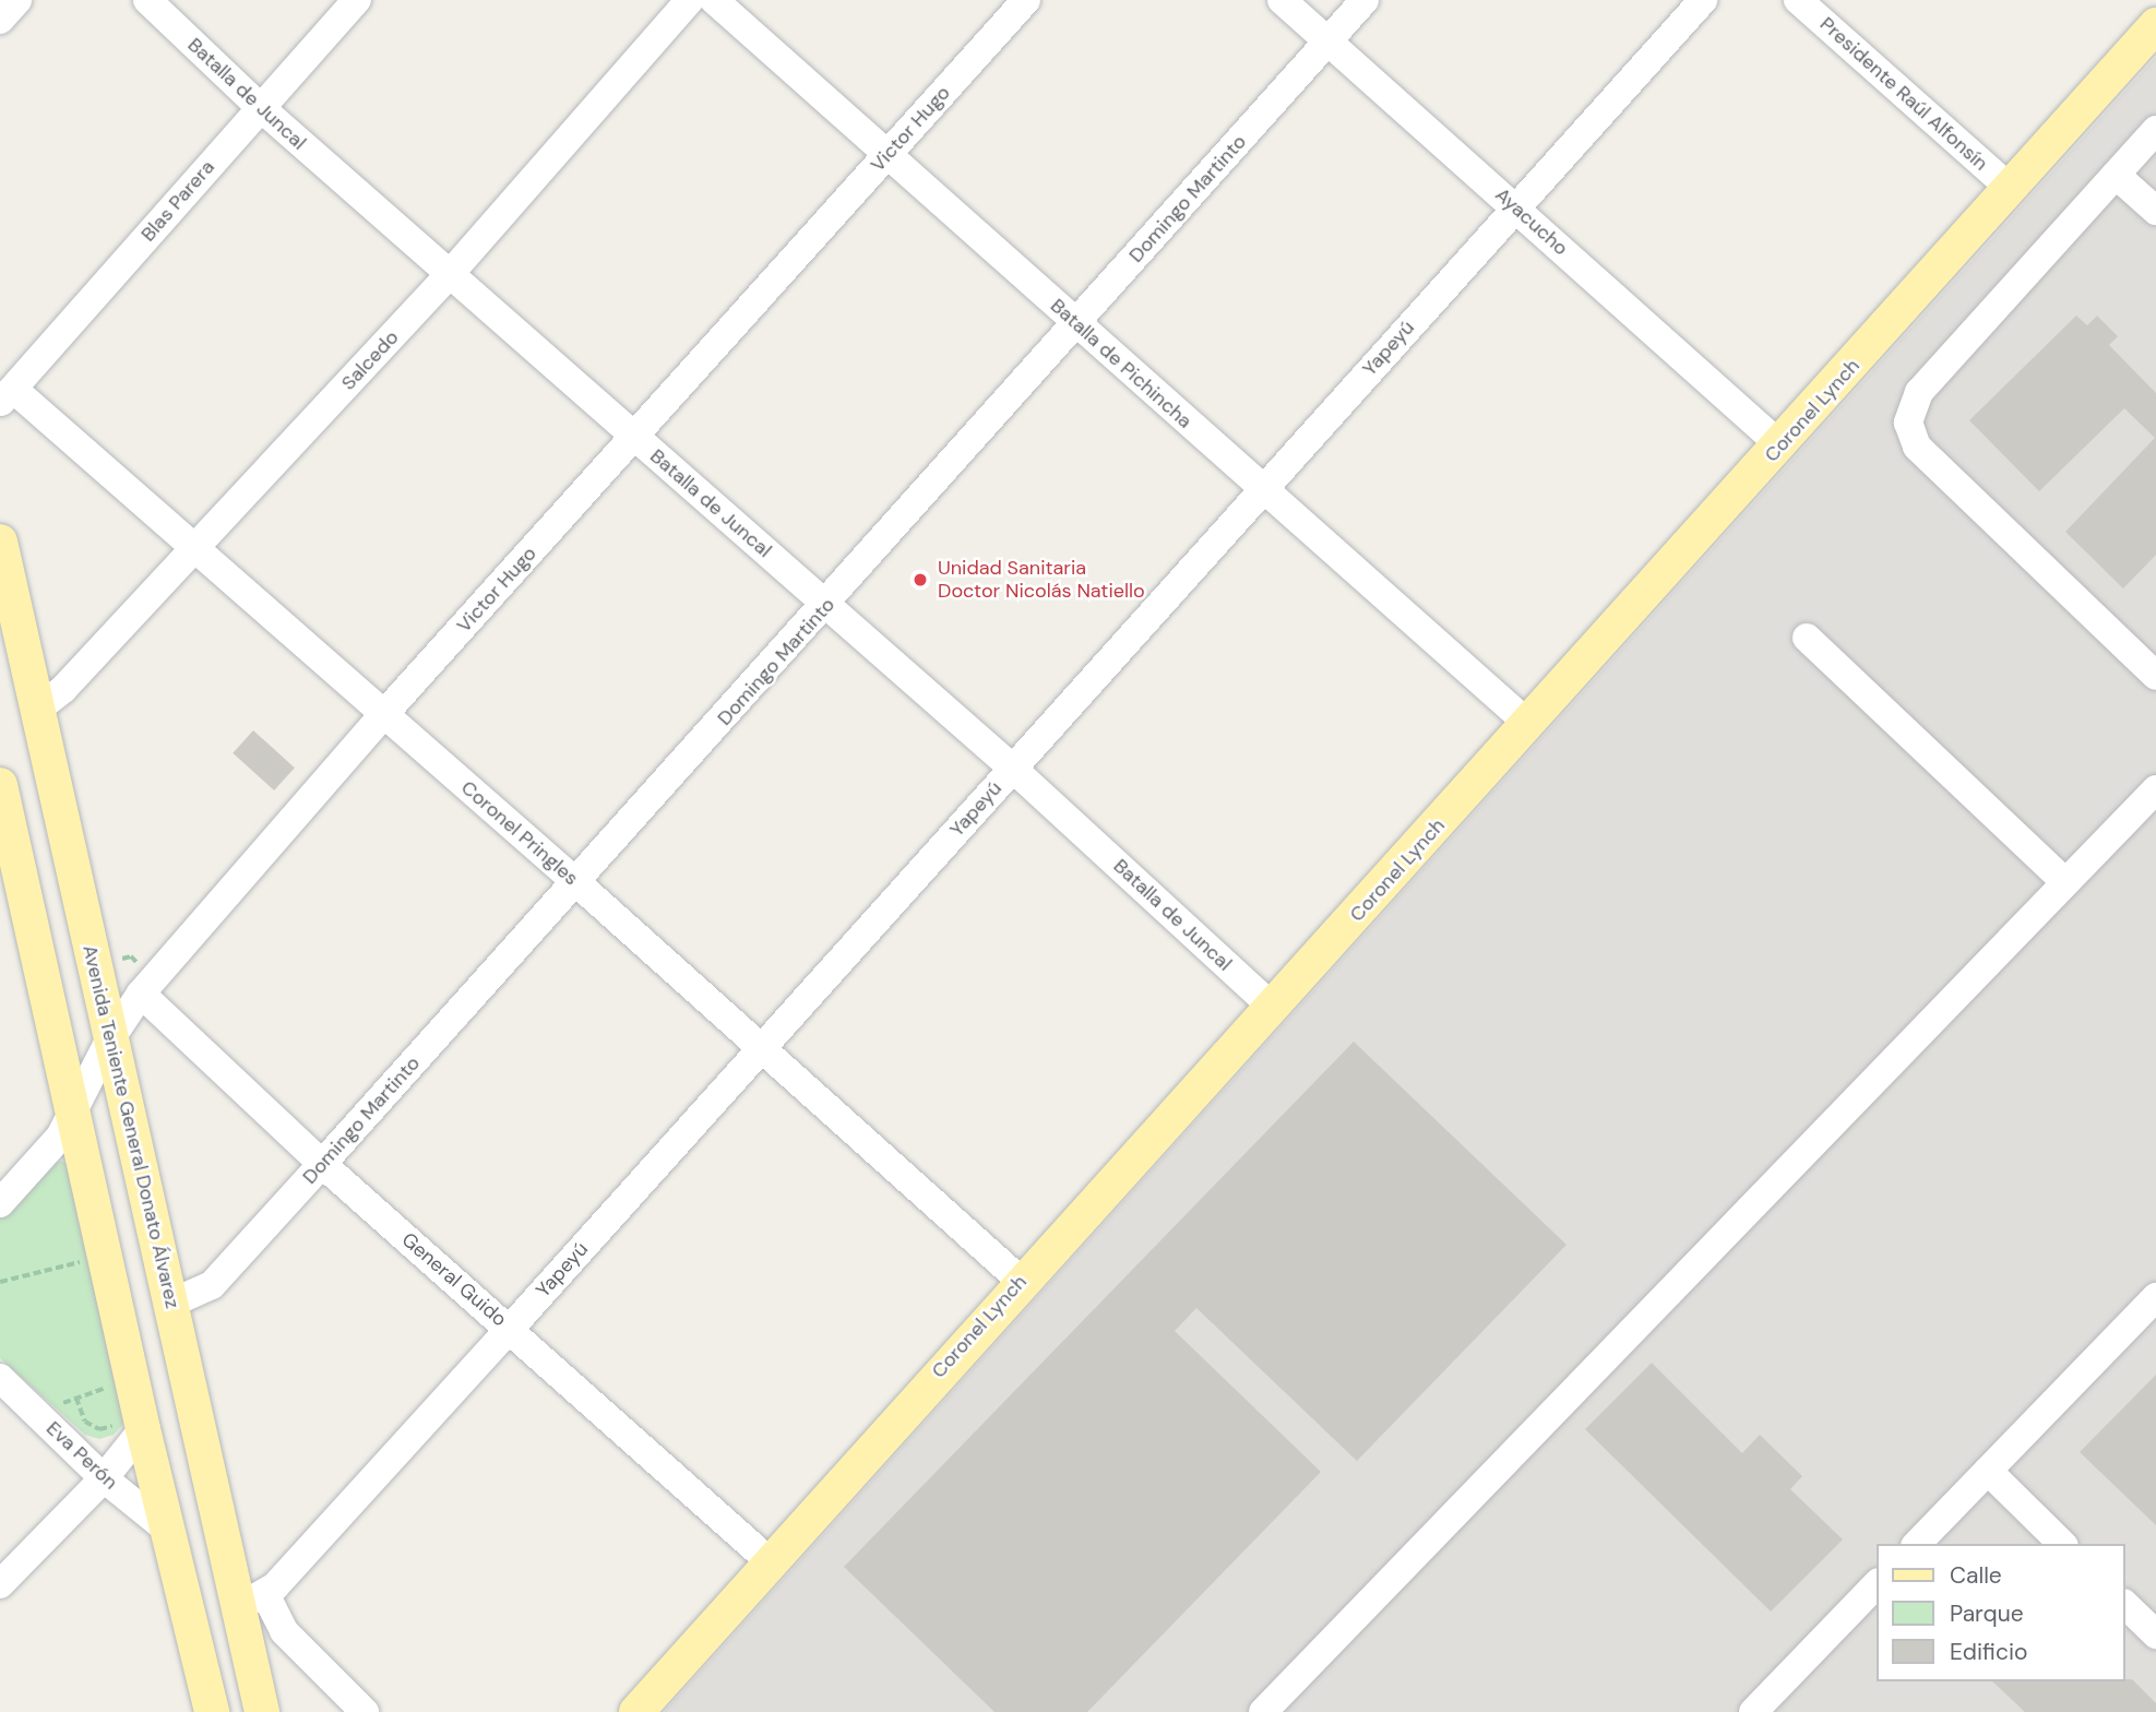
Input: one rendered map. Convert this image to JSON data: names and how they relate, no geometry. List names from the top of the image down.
{
  "streets": {
    "main road": ["Coronel Lynch", "Avenida Teniente General Donato Álvarez"],
    "street": [
      "Batalla de Juncal",
      "Presidente Raúl Alfonsín",
      "Victor Hugo",
      "Domingo Martinto",
      "Blas Parera",
      "Ayacucho",
      "Yapeyú",
      "Salcedo",
      "Batalla de Pichincha",
      "Coronel Pringles",
      "General Guido",
      "Eva Perón"
    ]
  },
  "crossings": [
    ["Batalla de Juncal", "Victor Hugo"],
    ["Batalla de Juncal", "Domingo Martinto"],
    ["Batalla de Juncal", "Blas Parera"],
    ["Batalla de Juncal", "Yapeyú"],
    ["Batalla de Juncal", "Salcedo"],
    ["Batalla de Juncal", "Coronel Lynch"],
    ["Presidente Raúl Alfonsín", "Coronel Lynch"],
    ["Victor Hugo", "Batalla de Pichincha"],
    ["Victor Hugo", "Coronel Pringles"],
    ["Victor Hugo", "Avenida Teniente General Donato Álvarez"],
    ["Victor Hugo", "General Guido"],
    ["Domingo Martinto", "Ayacucho"],
    ["Domingo Martinto", "Batalla de Pichincha"],
    ["Domingo Martinto", "Coronel Pringles"],
    ["Domingo Martinto", "Avenida Teniente General Donato Álvarez"],
    ["Domingo Martinto", "General Guido"],
    ["Blas Parera", "Coronel Pringles"],
    ["Ayacucho", "Yapeyú"],
    ["Ayacucho", "Coronel Lynch"],
    ["Yapeyú", "Batalla de Pichincha"],
    ["Yapeyú", "Coronel Pringles"],
    ["Yapeyú", "Avenida Teniente General Donato Álvarez"],
    ["Yapeyú", "General Guido"],
    ["Salcedo", "Coronel Pringles"],
    ["Salcedo", "Avenida Teniente General Donato Álvarez"],
    ["Batalla de Pichincha", "Coronel Lynch"],
    ["Coronel Lynch", "Coronel Pringles"],
    ["Coronel Lynch", "General Guido"]
  ],
  "places": ["Unidad Sanitaria Doctor Nicolás Natiello"],
  "legend": ["Calle", "Parque", "Edificio"]
}
